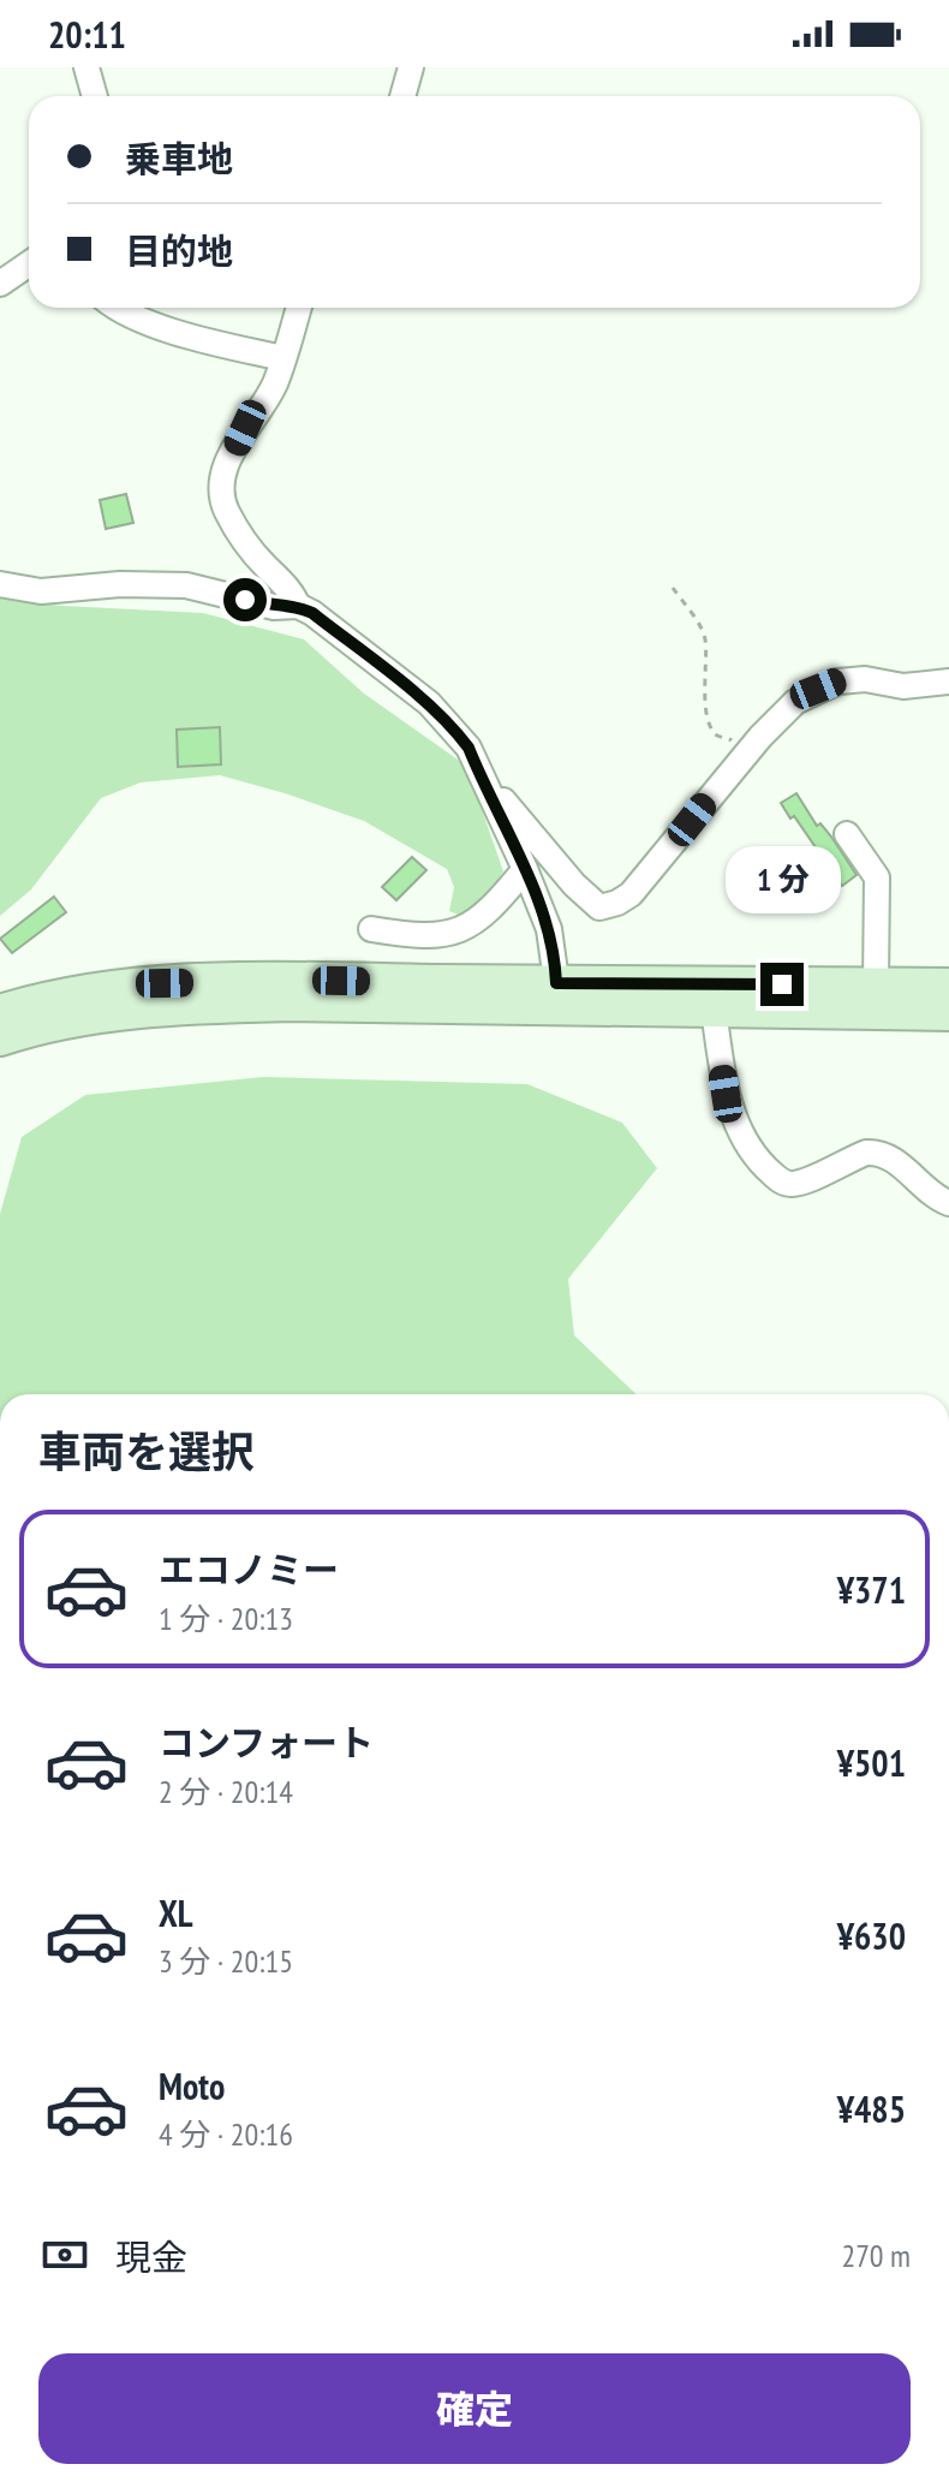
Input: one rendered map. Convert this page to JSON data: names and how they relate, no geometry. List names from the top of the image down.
{
  "page": {
    "status": "20:11",
    "banner": ["乗車地", "目的地"],
    "bubble": "1 分",
    "heading": "車両を選択",
    "list": [
      {
        "name": "エコノミー",
        "note": "1 分 · 20:13",
        "value": "¥371"
      },
      {
        "name": "コンフォート",
        "note": "2 分 · 20:14",
        "value": "¥501"
      },
      {
        "name": "XL",
        "note": "3 分 · 20:15",
        "value": "¥630"
      },
      {
        "name": "Moto",
        "note": "4 分 · 20:16",
        "value": "¥485"
      }
    ],
    "pay": ["現金", "270 m"],
    "buttons": "確定"
  }
}
